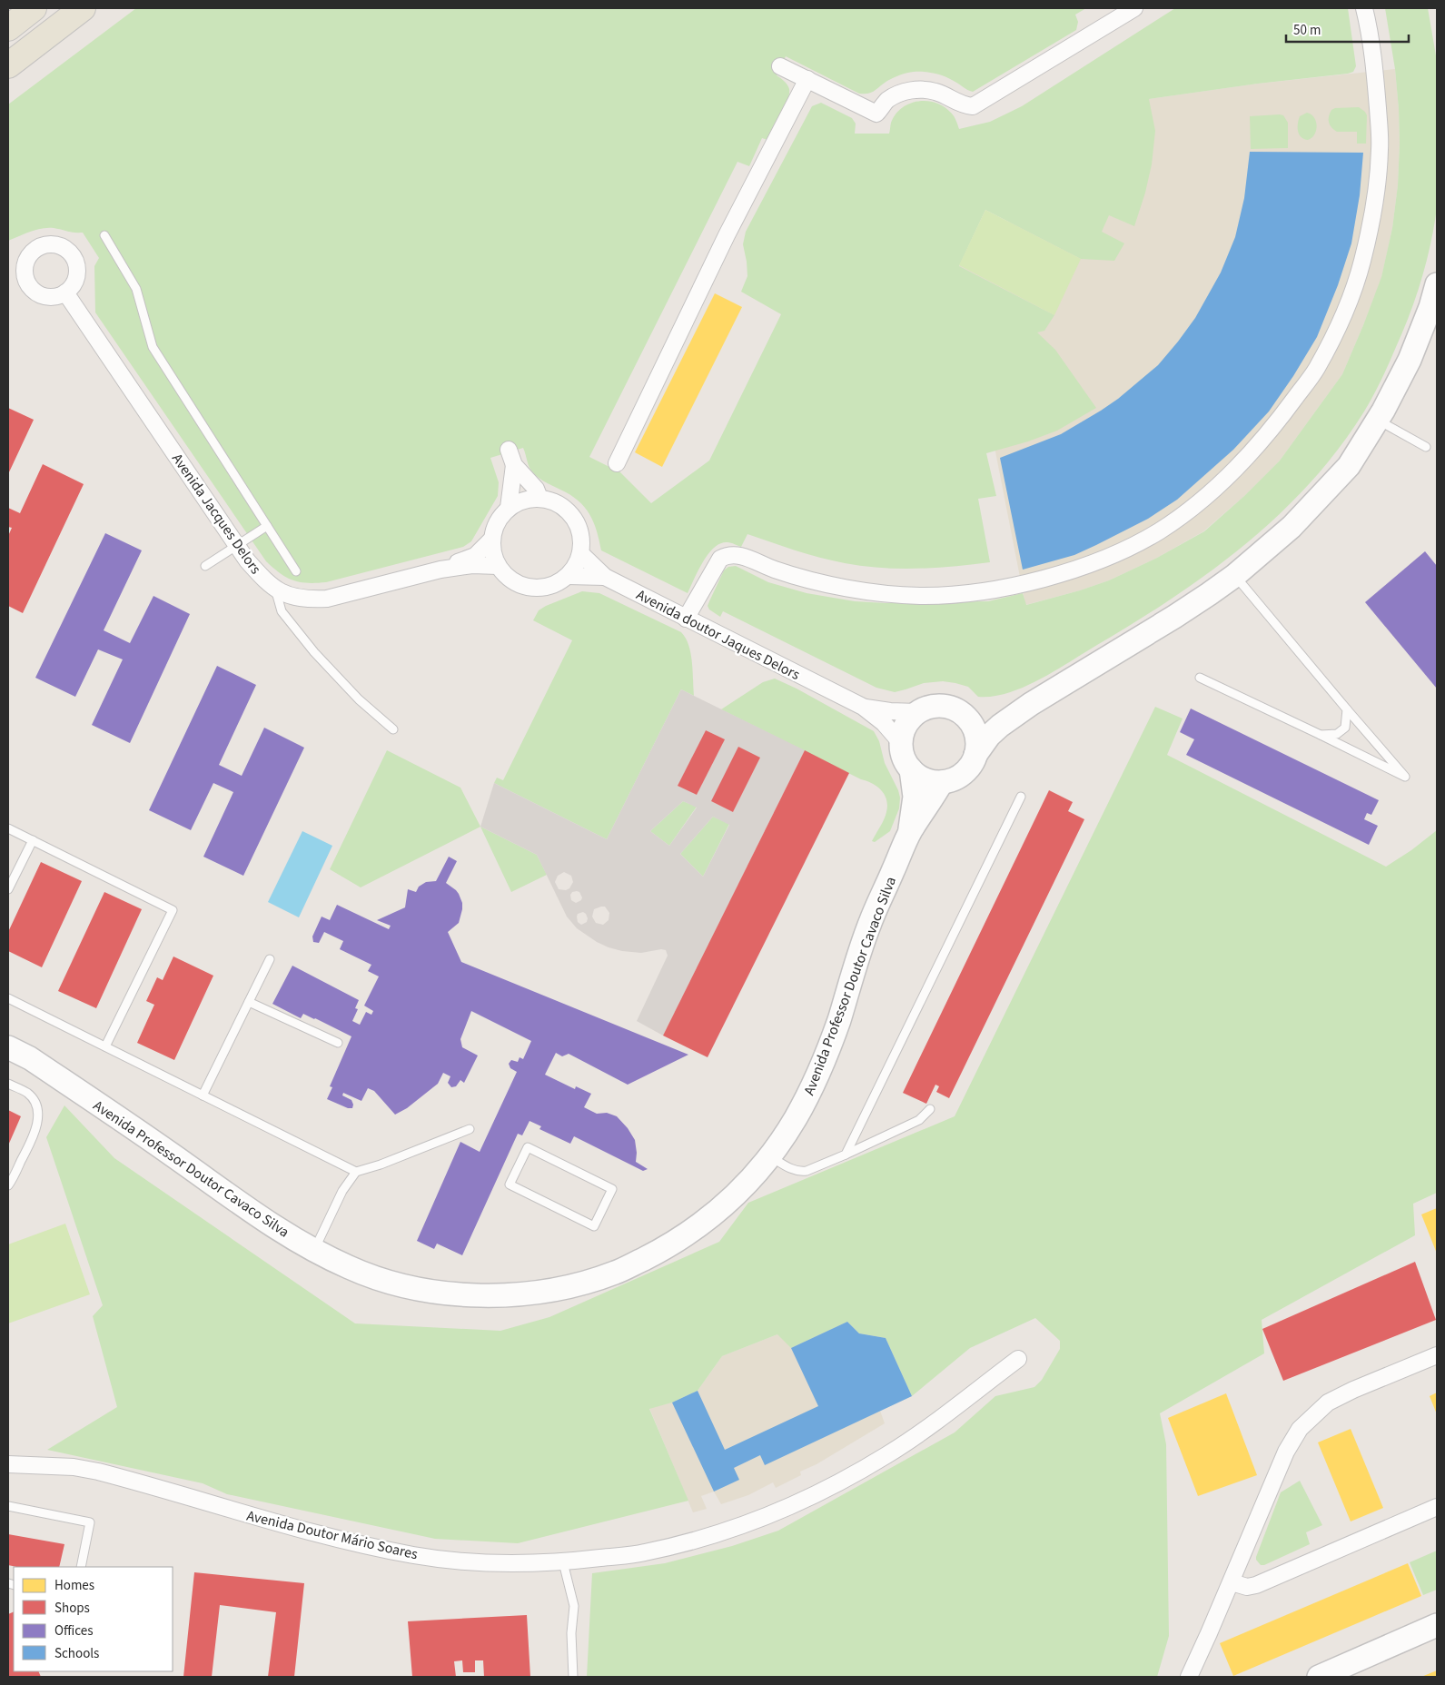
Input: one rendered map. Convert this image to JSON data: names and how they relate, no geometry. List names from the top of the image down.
{
  "streets": {
    "main road": ["Avenida Professor Doutor Cavaco Silva"],
    "street": ["Avenida Jacques Delors", "Avenida doutor Jaques Delors", "Avenida Doutor Mário Soares"]
  },
  "crossings": [
    ["Avenida Jacques Delors", "Avenida doutor Jaques Delors"],
    ["Avenida doutor Jaques Delors", "Avenida Professor Doutor Cavaco Silva"]
  ],
  "legend": [
    "Homes",
    "Shops",
    "Offices",
    "Schools"
  ],
  "scale_bar": "50 m"
}
